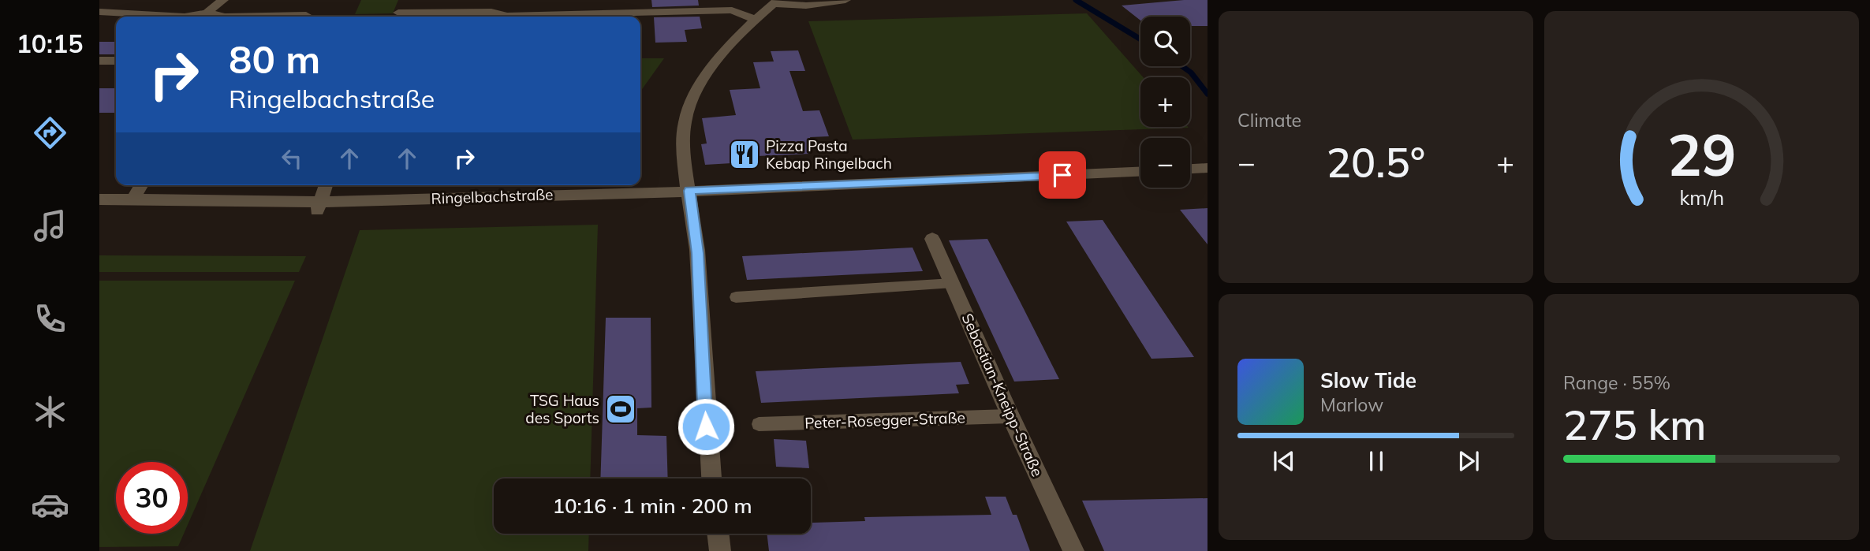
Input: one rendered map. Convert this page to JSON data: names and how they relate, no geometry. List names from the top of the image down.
{
  "streets": {
    "street": ["Ringelbachstraße", "Sebastian-Kneipp-Straße"],
    "lane": ["Peter-Rosegger-Straße"]
  },
  "crossings": [
    ["Sebastian-Kneipp-Straße", "Peter-Rosegger-Straße"]
  ],
  "places": {
    "restaurant": ["Pizza Pasta Kebap Ringelbach"],
    "sports": ["TSG Haus des Sports"]
  },
  "page": {
    "tabs": "10:15",
    "tile": [
      "Climate",
      ["Range · 55%", "275 km"]
    ],
    "map_buttons": ["+", "−"],
    "turn": ["80 m", "Ringelbachstraße"],
    "heat": ["−", "20.5°", "+"],
    "song": ["Slow Tide", "Marlow"],
    "limit": "30",
    "trip": "10:16 · 1 min · 200 m",
    "gauge": ["29", "km/h"]
  }
}
